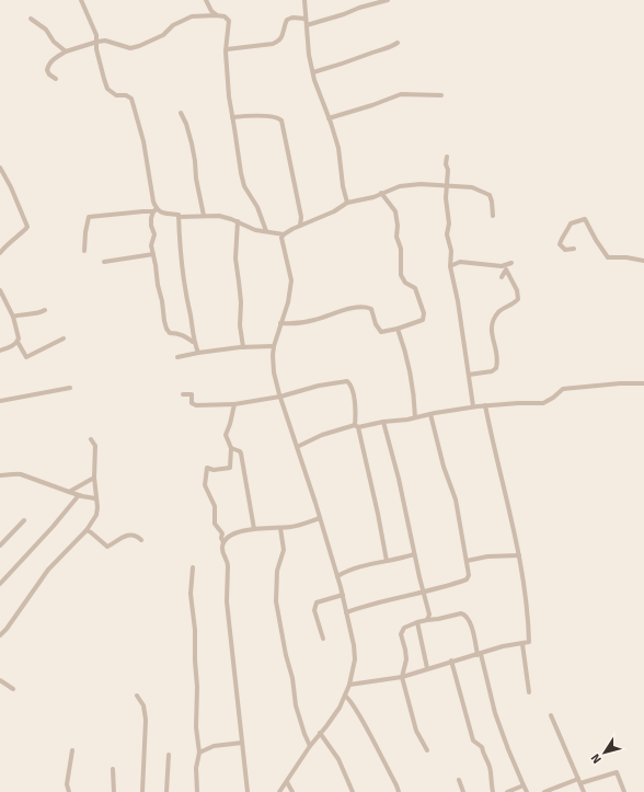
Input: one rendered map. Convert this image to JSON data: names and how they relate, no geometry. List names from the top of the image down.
{
  "north": "bottom left"
}
